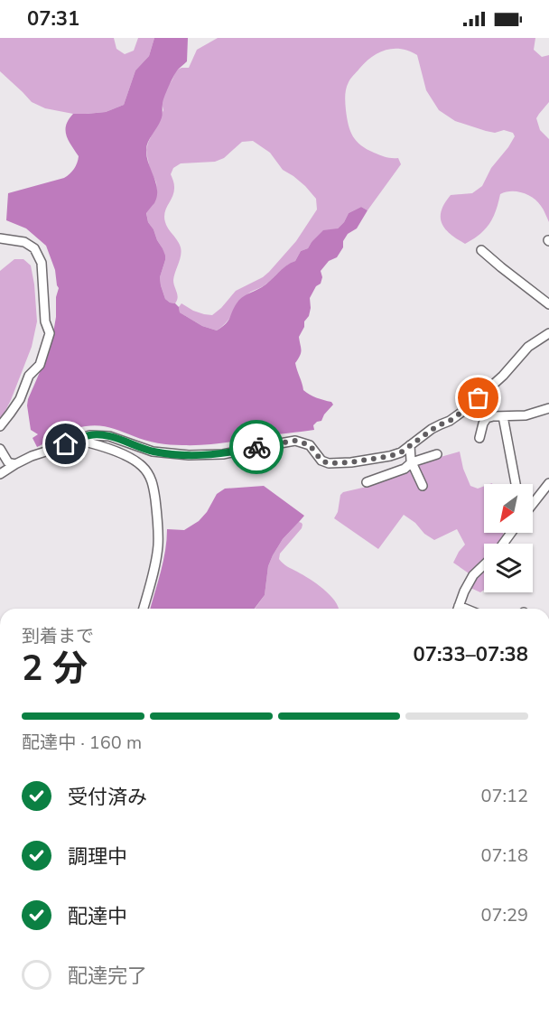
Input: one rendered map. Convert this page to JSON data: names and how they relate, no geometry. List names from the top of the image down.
{
  "north": "bottom left",
  "page": {
    "status": "07:31",
    "heading": ["2 分", "到着まで", "07:33–07:38"],
    "bar": "配達中 · 160 m",
    "list": [
      ["受付済み", "07:12"],
      ["調理中", "07:18"],
      ["配達中", "07:29"],
      "配達完了"
    ]
  }
}
